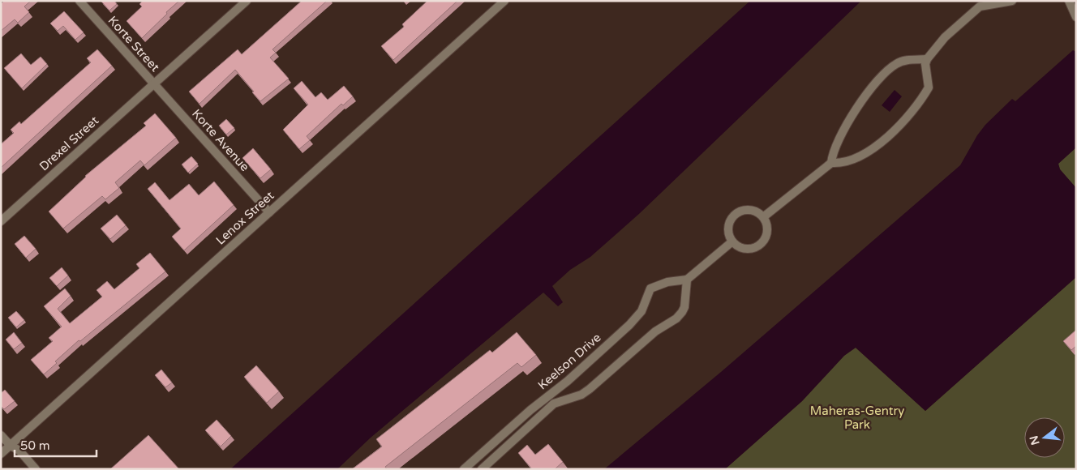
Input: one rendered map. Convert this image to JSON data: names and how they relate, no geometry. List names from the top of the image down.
{
  "streets": {
    "street": [
      "Korte Street",
      "Korte Avenue",
      "Drexel Street",
      "Lenox Street",
      "Keelson Drive"
    ]
  },
  "crossings": [
    ["Korte Street", "Korte Avenue"],
    ["Korte Street", "Drexel Street"],
    ["Korte Avenue", "Drexel Street"],
    ["Korte Avenue", "Lenox Street"]
  ],
  "parks": ["Maheras-Gentry Park"],
  "scale_bar": "50 m",
  "north": "left"
}
